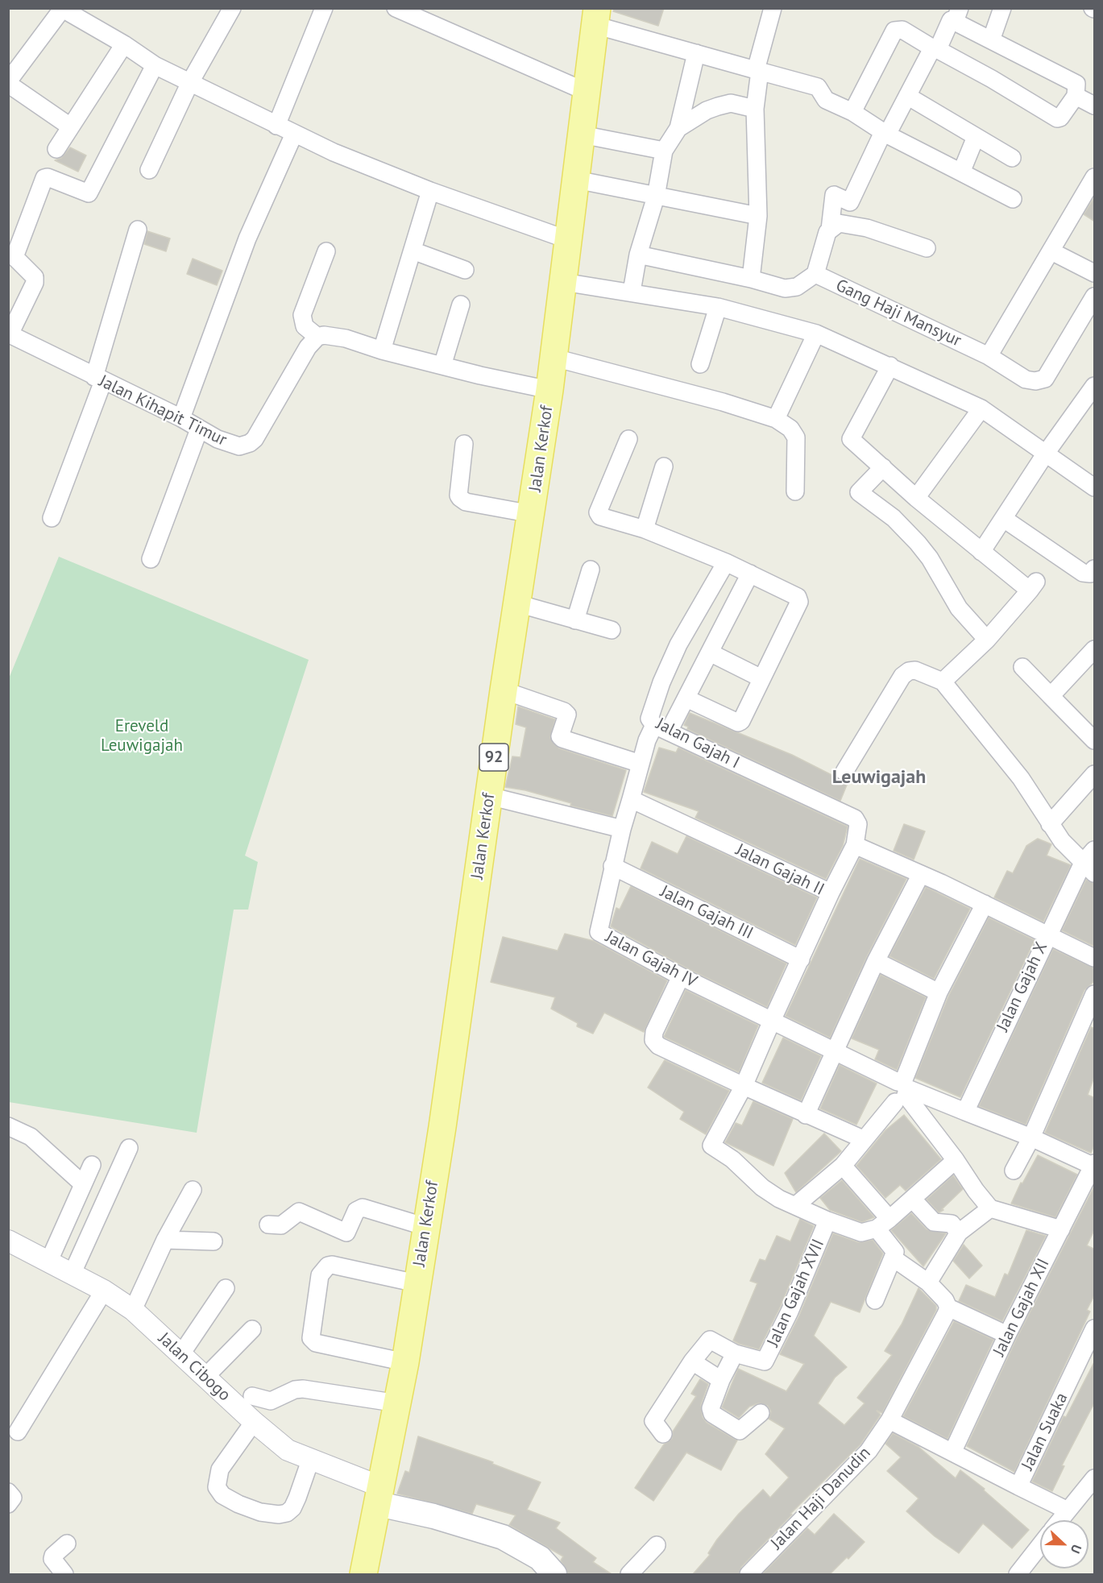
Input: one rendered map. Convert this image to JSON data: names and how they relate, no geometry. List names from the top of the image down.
{
  "streets": {
    "main road": ["Jalan Kerkof", "92"],
    "street": [
      "Gang Haji Mansyur",
      "Jalan Kihapit Timur",
      "Jalan Gajah I",
      "Jalan Gajah II",
      "Jalan Gajah III",
      "Jalan Gajah IV",
      "Jalan Gajah X",
      "Jalan Gajah XVII",
      "Jalan Gajah XII",
      "Jalan Cibogo",
      "Jalan Suaka",
      "Jalan Haji Danudin"
    ]
  },
  "crossings": [
    ["Jalan Kerkof", "Jalan Cibogo"],
    ["Jalan Gajah II", "Jalan Gajah III"],
    ["Jalan Gajah II", "Jalan Gajah IV"],
    ["Jalan Gajah III", "Jalan Gajah IV"]
  ],
  "districts": ["Leuwigajah"],
  "parks": ["Ereveld Leuwigajah"],
  "north": "right"
}
